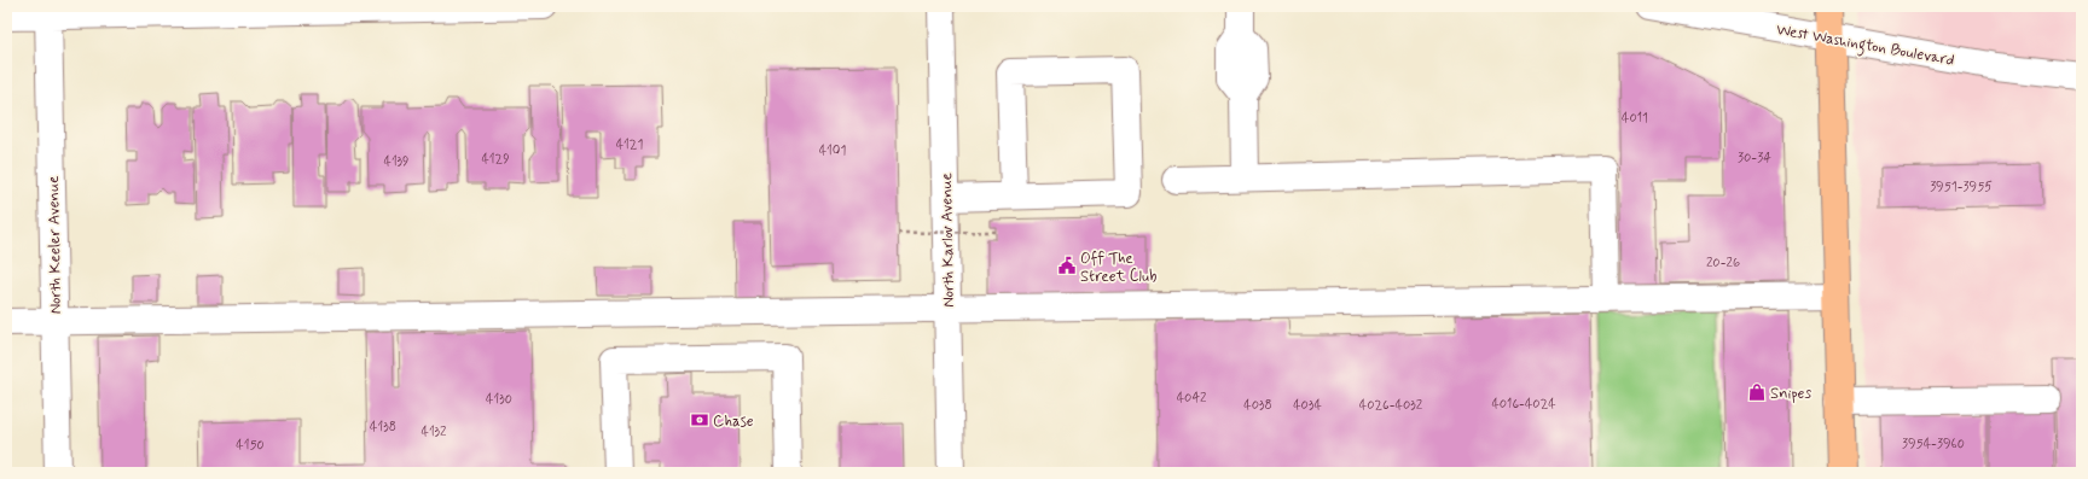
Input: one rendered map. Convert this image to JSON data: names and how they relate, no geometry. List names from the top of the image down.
{
  "streets": {
    "street": ["West Washington Boulevard", "North Karlov Avenue", "North Keeler Avenue"]
  },
  "places": {
    "public building": ["Off The Street Club"],
    "shop": ["Snipes"],
    "bank": ["Chase"]
  },
  "house_numbers": [
    "4011",
    "4121",
    "4101",
    "30-34",
    "4129",
    "4139",
    "3951-3955",
    "20-26",
    "4042",
    "4130",
    "4016-4024",
    "4038",
    "4034",
    "4026-4032",
    "4138",
    "4132",
    "3954-3960",
    "4150"
  ]
}
